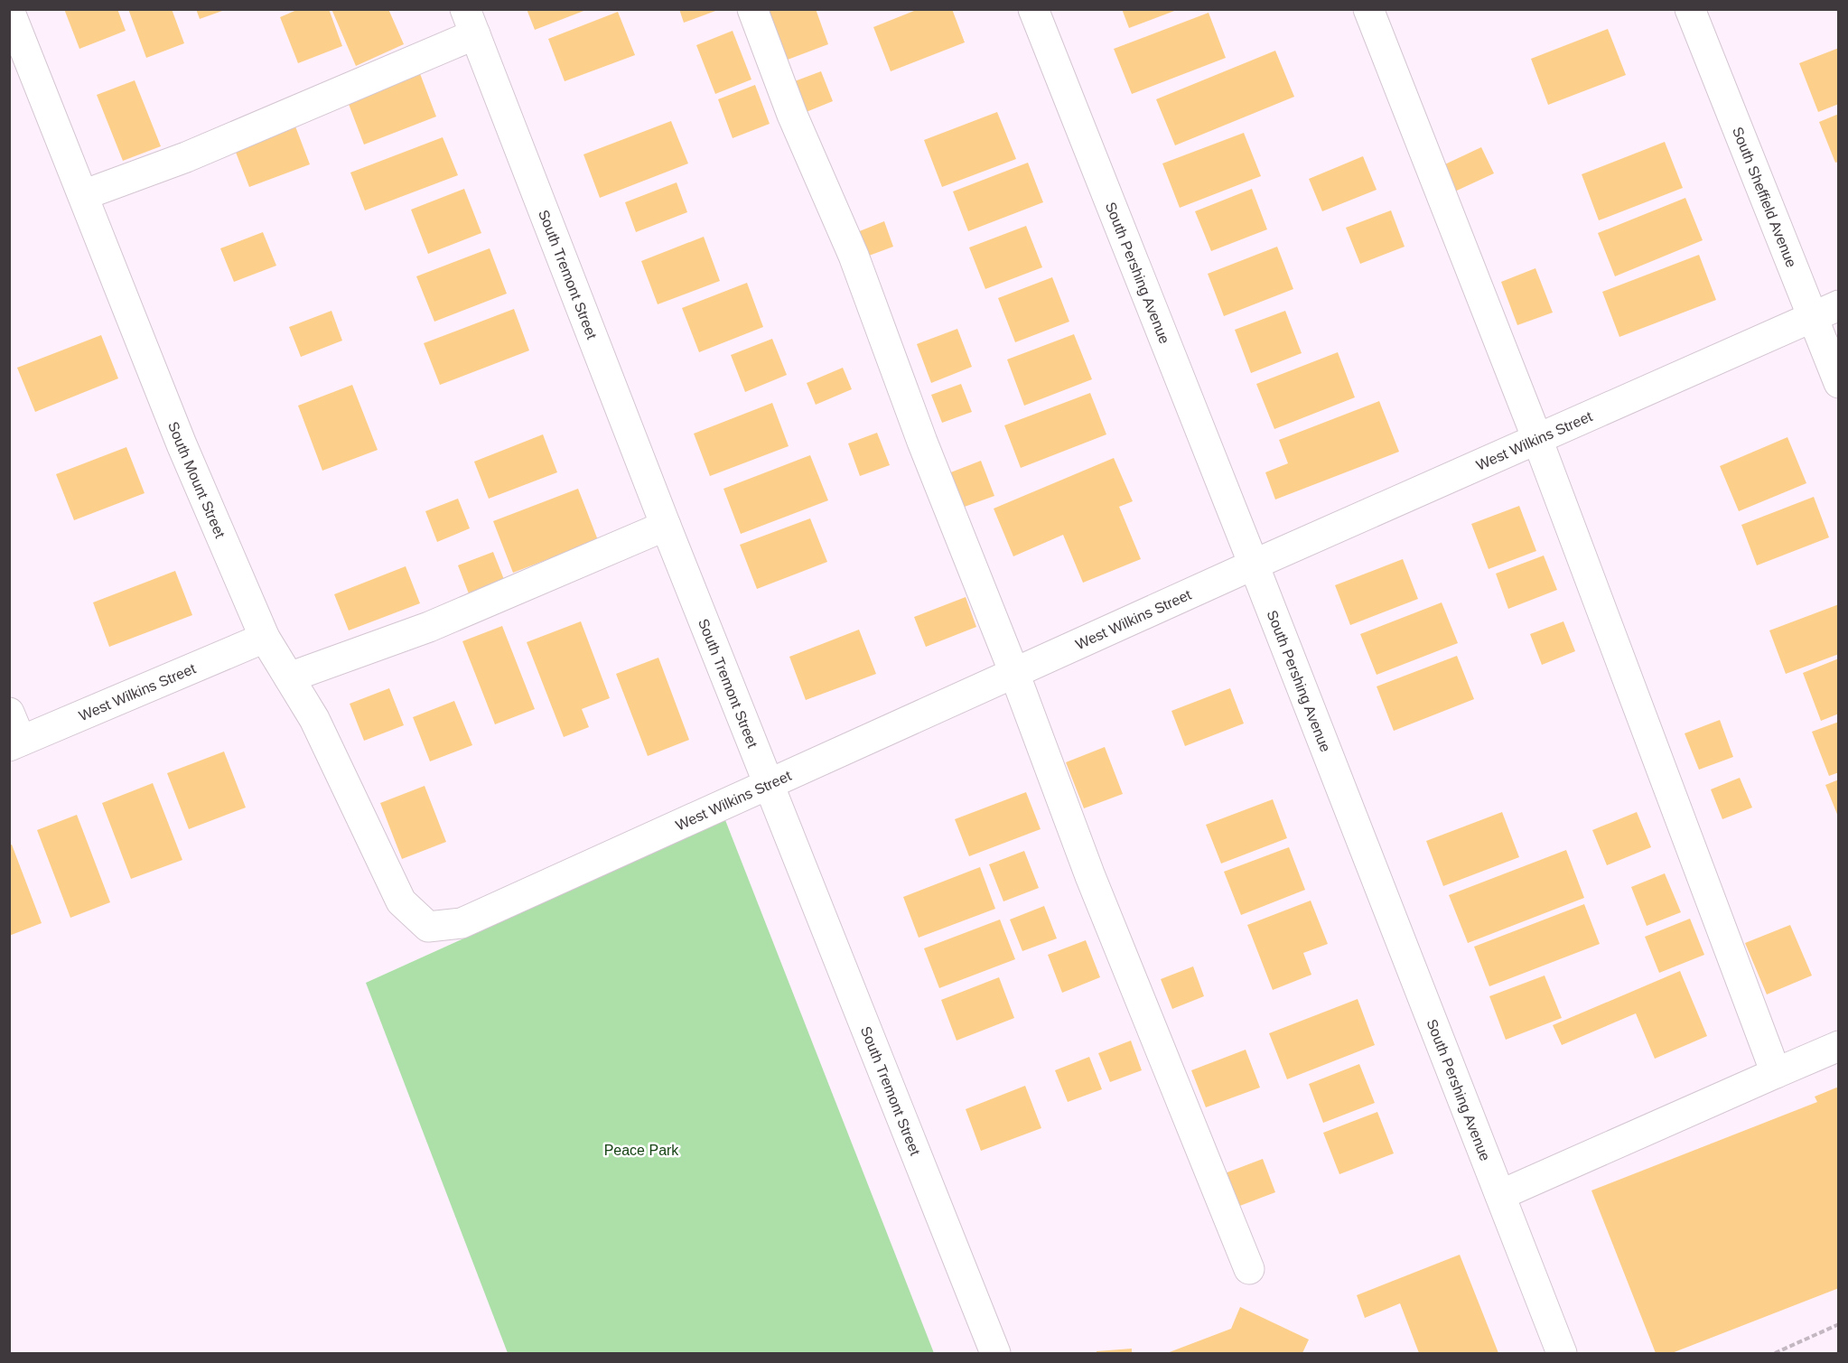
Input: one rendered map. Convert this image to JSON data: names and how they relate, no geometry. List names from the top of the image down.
{
  "streets": {
    "street": [
      "South Sheffield Avenue",
      "South Pershing Avenue",
      "South Tremont Street",
      "West Wilkins Street",
      "South Mount Street"
    ]
  },
  "crossings": [
    ["South Sheffield Avenue", "West Wilkins Street"],
    ["South Pershing Avenue", "West Wilkins Street"],
    ["South Tremont Street", "West Wilkins Street"],
    ["West Wilkins Street", "South Mount Street"]
  ],
  "parks": ["Peace Park"]
}
